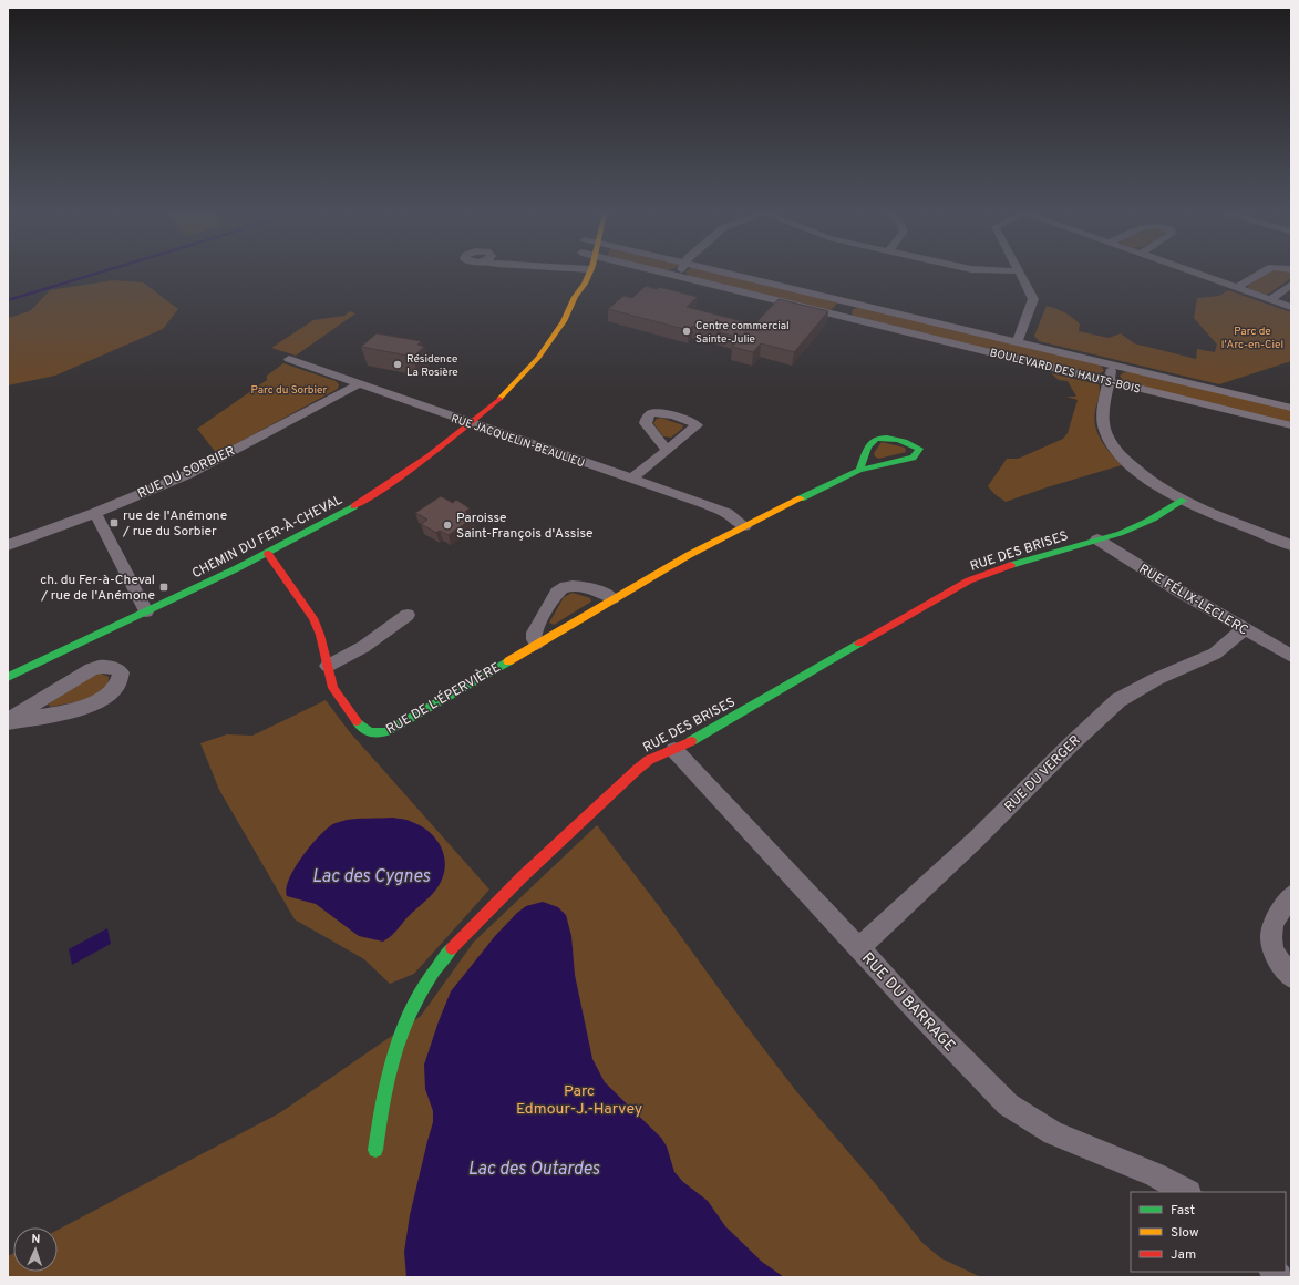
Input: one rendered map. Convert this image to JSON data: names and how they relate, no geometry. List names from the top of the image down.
{
  "streets": {
    "street": [
      "BOULEVARD DES HAUTS-BOIS",
      "RUE JACQUELIN-BEAULIEU",
      "RUE DU SORBIER",
      "CHEMIN DU FER-À-CHEVAL",
      "RUE DES BRISES",
      "RUE FÉLIX-LECLERC",
      "RUE DE L'ÉPERVIÈRE",
      "RUE DU VERGER",
      "RUE DU BARRAGE"
    ]
  },
  "crossings": [
    ["RUE JACQUELIN-BEAULIEU", "RUE DU SORBIER"],
    ["RUE JACQUELIN-BEAULIEU", "CHEMIN DU FER-À-CHEVAL"],
    ["RUE JACQUELIN-BEAULIEU", "RUE DE L'ÉPERVIÈRE"],
    ["CHEMIN DU FER-À-CHEVAL", "RUE DE L'ÉPERVIÈRE"],
    ["RUE DES BRISES", "RUE FÉLIX-LECLERC"],
    ["RUE DES BRISES", "RUE DU BARRAGE"],
    ["RUE FÉLIX-LECLERC", "RUE DU VERGER"],
    ["RUE DU VERGER", "RUE DU BARRAGE"]
  ],
  "water": ["Lac des Cygnes", "Lac des Outardes"],
  "parks": ["Parc de l'Arc-en-Ciel", "Parc du Sorbier", "Parc Edmour-J.-Harvey"],
  "places": {
    "other": ["Centre commercial Sainte-Julie", "Résidence La Rosière", "Paroisse Saint-François d'Assise"],
    "transit": ["rue de l'Anémone / rue du Sorbier", "ch. du Fer-à-Cheval / rue de l'Anémone"]
  },
  "legend": ["Fast", "Slow", "Jam"],
  "north": "top"
}
